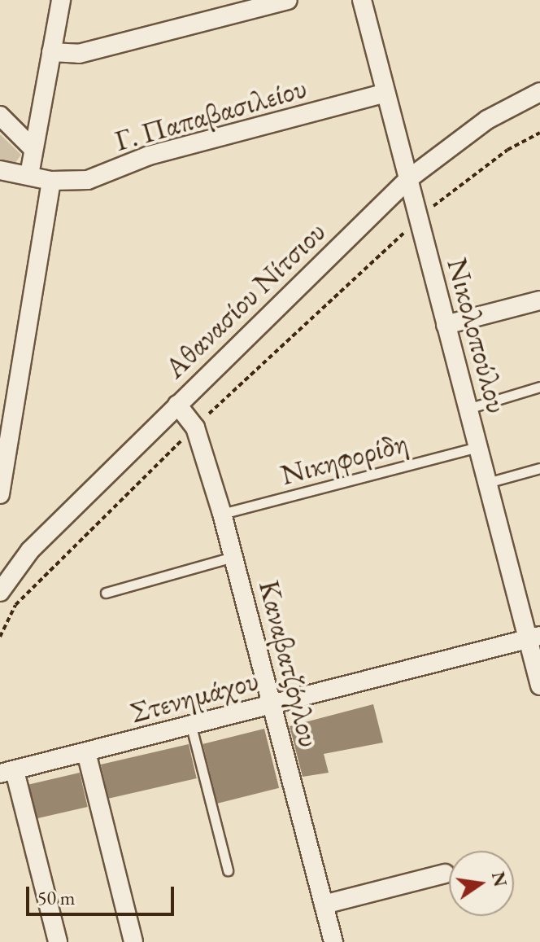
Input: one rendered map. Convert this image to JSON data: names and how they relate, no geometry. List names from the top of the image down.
{
  "streets": {
    "street": [
      "Γ. Παπαβασιλείου",
      "Αθανασίου Νίτσιου",
      "Νικολοπούλου",
      "Καναβατζόγλου",
      "Στενημάχου"
    ],
    "lane": ["Νικηφορίδη"]
  },
  "crossings": [
    ["Γ. Παπαβασιλείου", "Νικολοπούλου"],
    ["Αθανασίου Νίτσιου", "Νικολοπούλου"],
    ["Αθανασίου Νίτσιου", "Καναβατζόγλου"],
    ["Νικολοπούλου", "Νικηφορίδη"],
    ["Νικολοπούλου", "Στενημάχου"],
    ["Νικηφορίδη", "Καναβατζόγλου"],
    ["Καναβατζόγλου", "Στενημάχου"]
  ],
  "scale_bar": "50 m",
  "north": "right"
}
